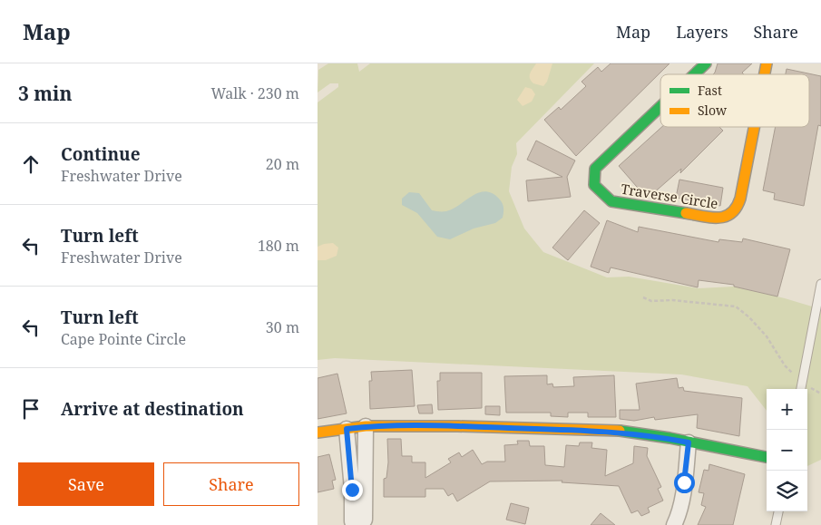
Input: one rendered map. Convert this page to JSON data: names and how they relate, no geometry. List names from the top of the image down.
{
  "streets": {
    "street": ["Traverse Circle"]
  },
  "legend": ["Fast", "Slow"],
  "page": {
    "header": "Map",
    "nav": ["Map", "Layers", "Share"],
    "heading": ["3 min", "Walk · 230 m"],
    "list": [
      ["Continue", "Freshwater Drive", "20 m"],
      ["Turn left", "Freshwater Drive", "180 m"],
      ["Turn left", "Cape Pointe Circle", "30 m"],
      "Arrive at destination"
    ],
    "map_buttons": ["+", "−"],
    "buttons": ["Save", "Share"]
  }
}
